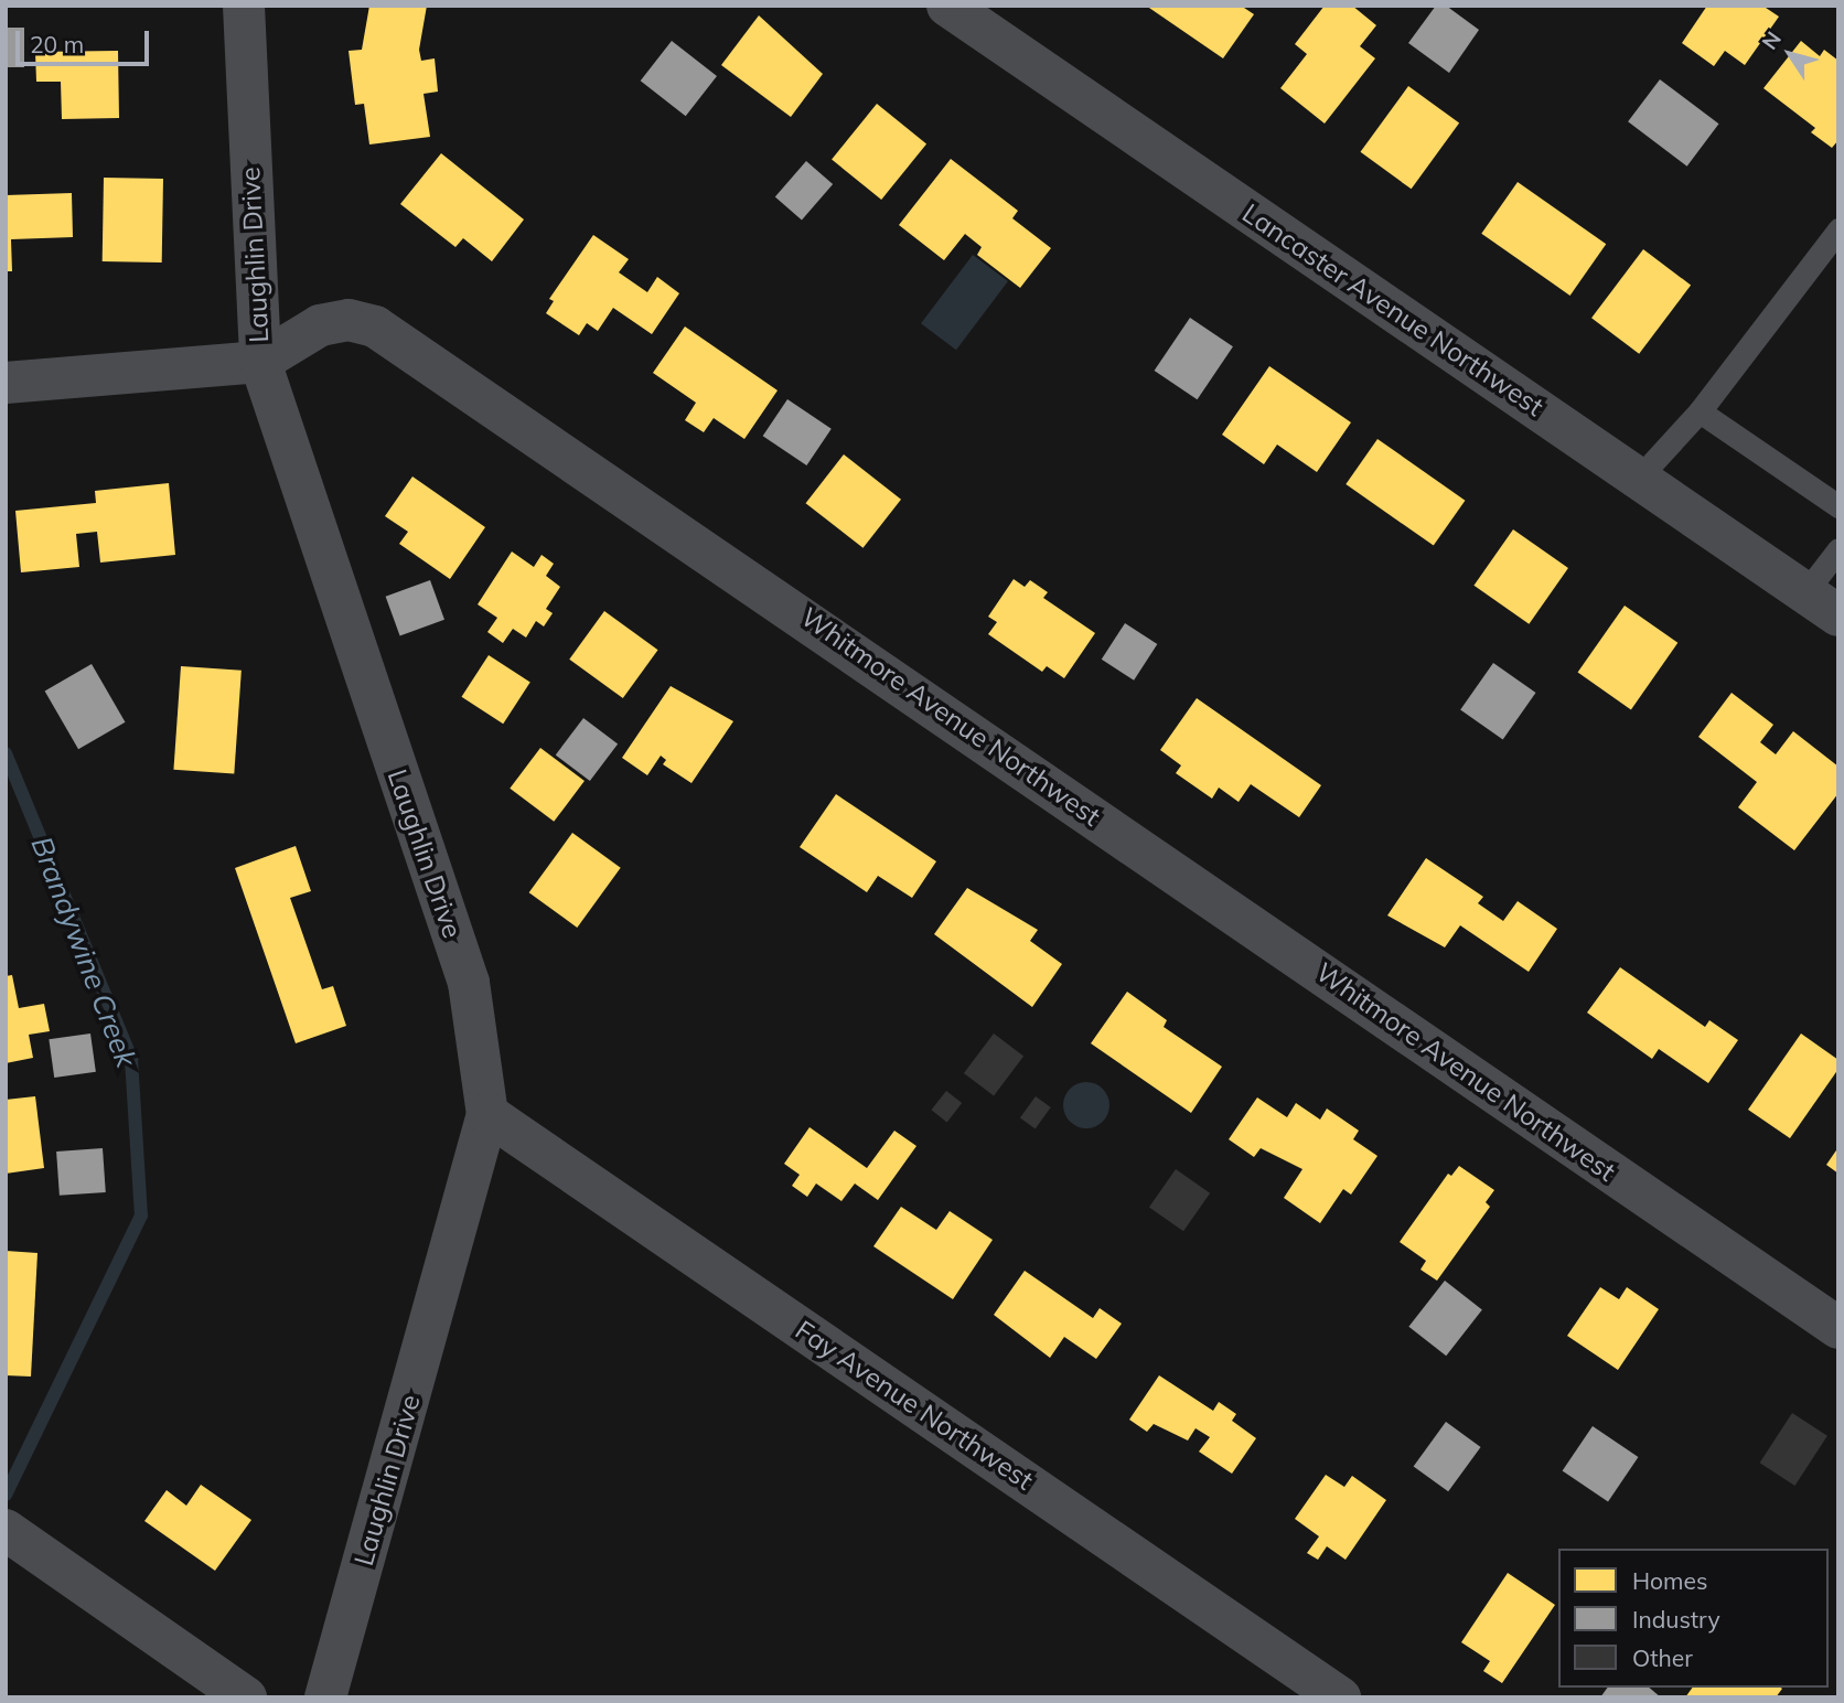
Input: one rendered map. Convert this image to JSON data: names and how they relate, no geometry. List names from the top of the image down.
{
  "streets": {
    "street": [
      "Laughlin Drive",
      "Lancaster Avenue Northwest",
      "Whitmore Avenue Northwest",
      "Fay Avenue Northwest"
    ]
  },
  "crossings": [
    ["Laughlin Drive", "Whitmore Avenue Northwest"],
    ["Laughlin Drive", "Fay Avenue Northwest"]
  ],
  "water": ["Brandywine Creek"],
  "legend": ["Homes", "Industry", "Other"],
  "scale_bar": "20 m",
  "north": "top left"
}
